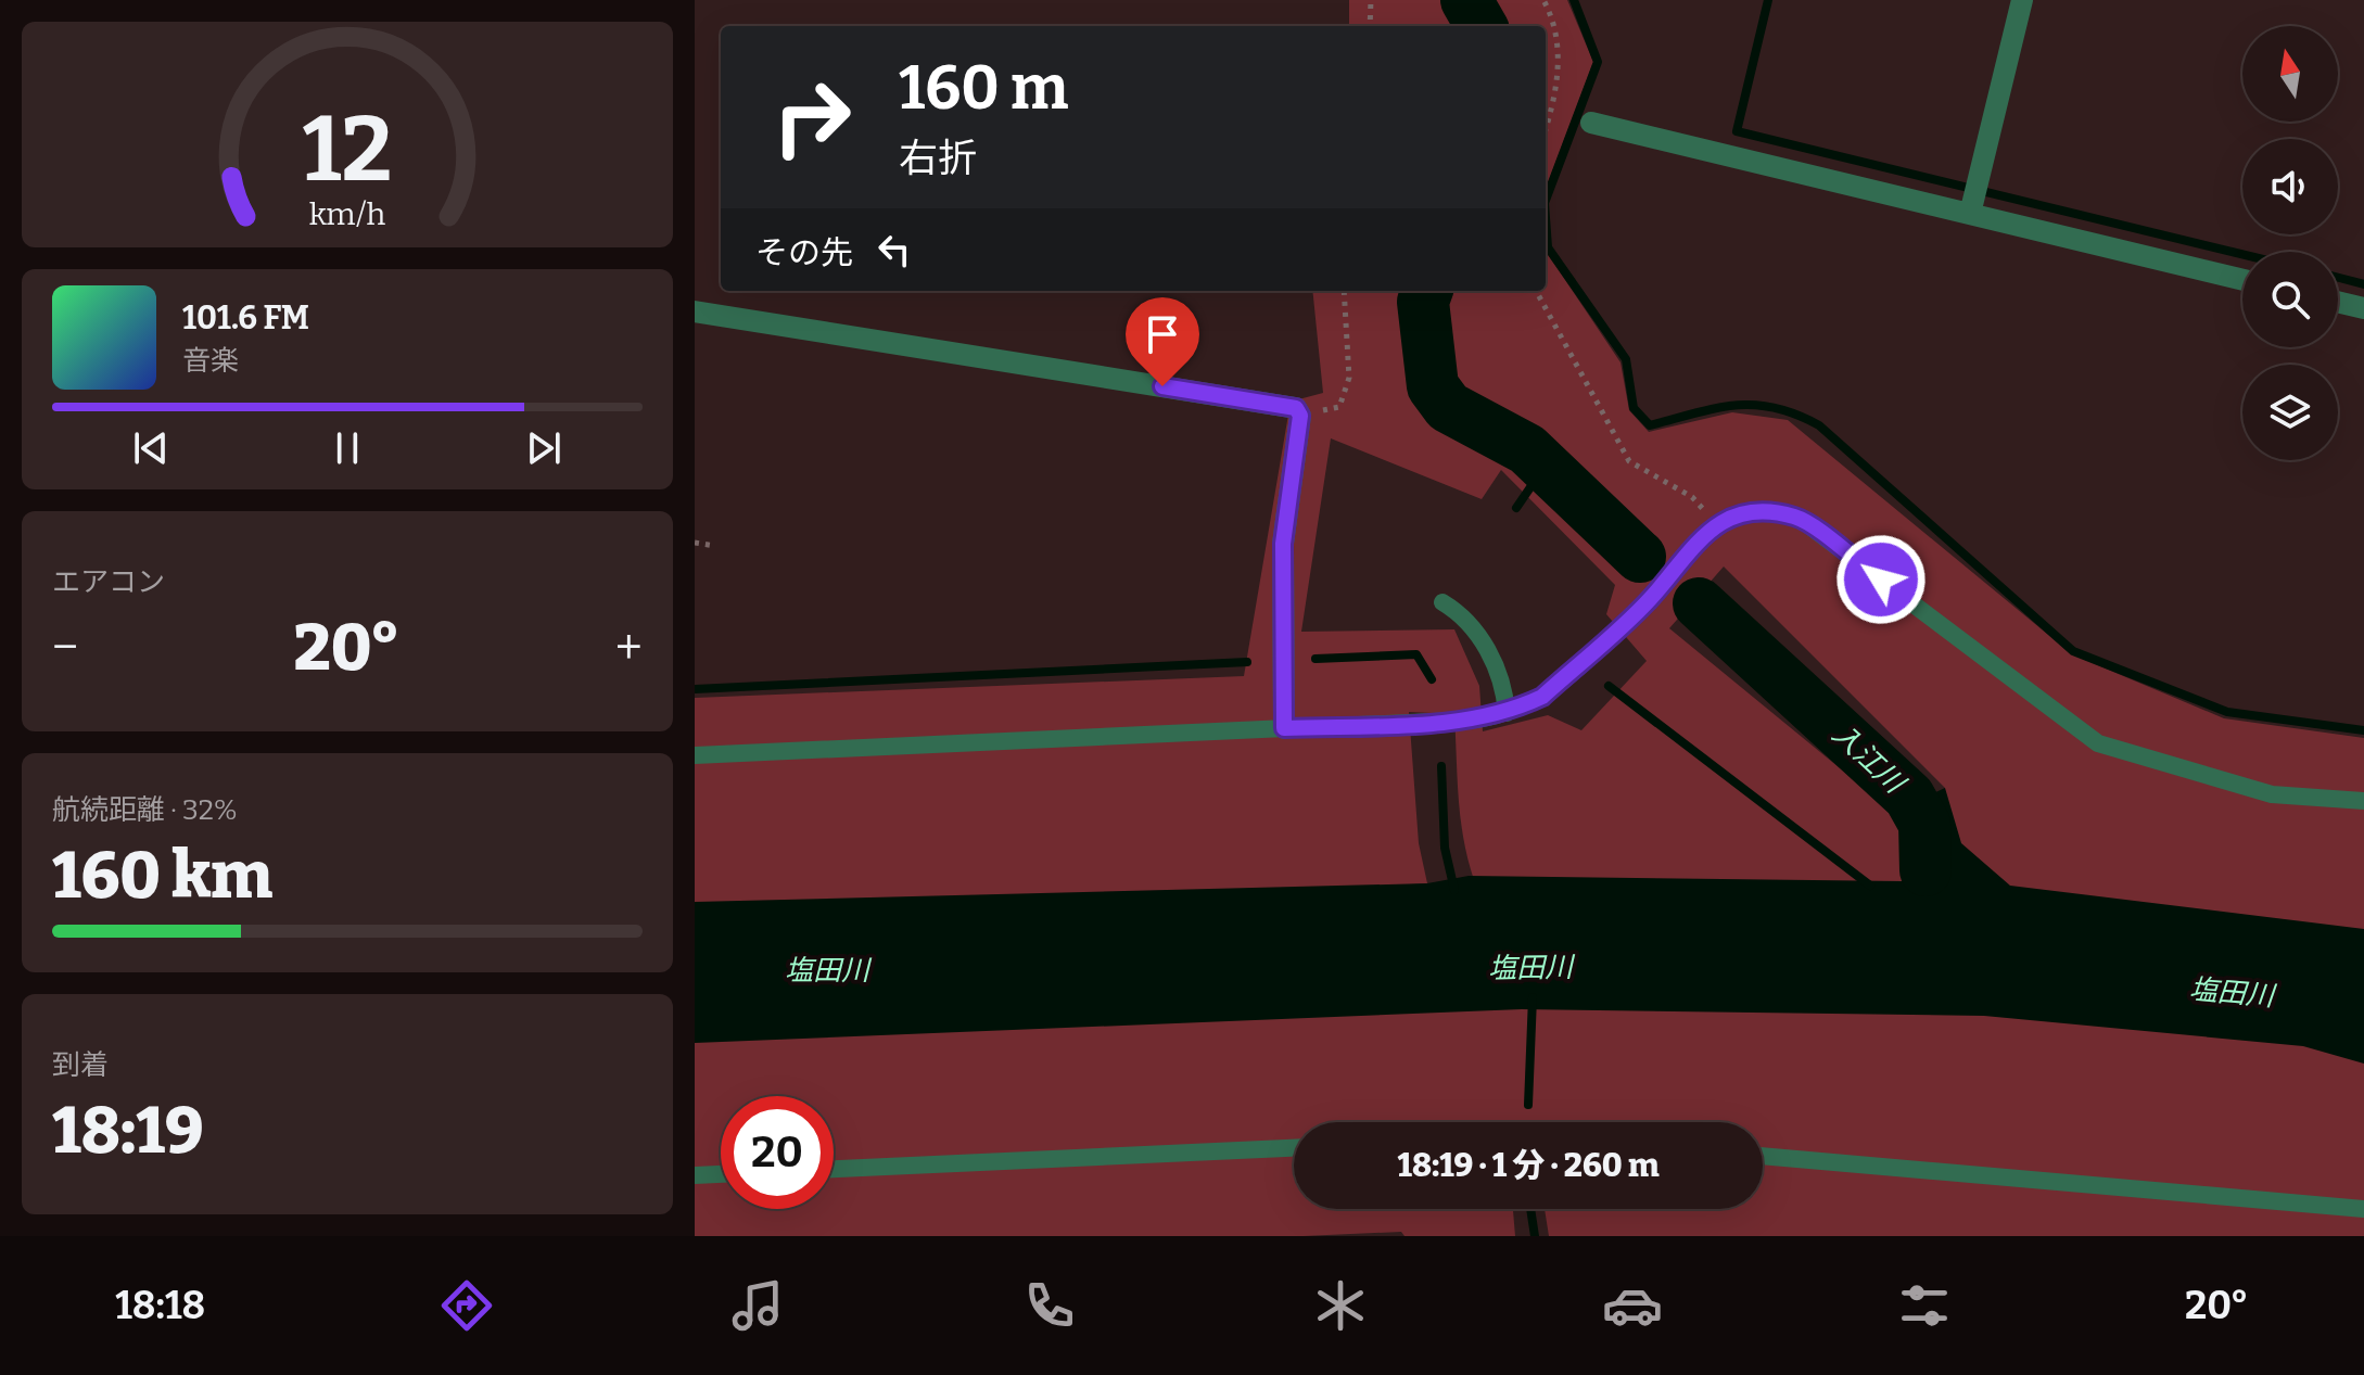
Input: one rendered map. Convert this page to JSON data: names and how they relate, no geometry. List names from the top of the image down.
{
  "water": ["入江川", "塩田川"],
  "north": "top",
  "page": {
    "turn": ["160 m", "右折"],
    "then": "その先",
    "song": ["101.6 FM", "音楽"],
    "tile": [
      "エアコン",
      ["航続距離 · 32%", "160 km"],
      ["到着", "18:19"]
    ],
    "heat": ["−", "20°", "+"],
    "limit": "20",
    "trip": "18:19 · 1 分 · 260 m",
    "tabs": ["18:18", "20°"],
    "gauge": ["12", "km/h"]
  }
}
